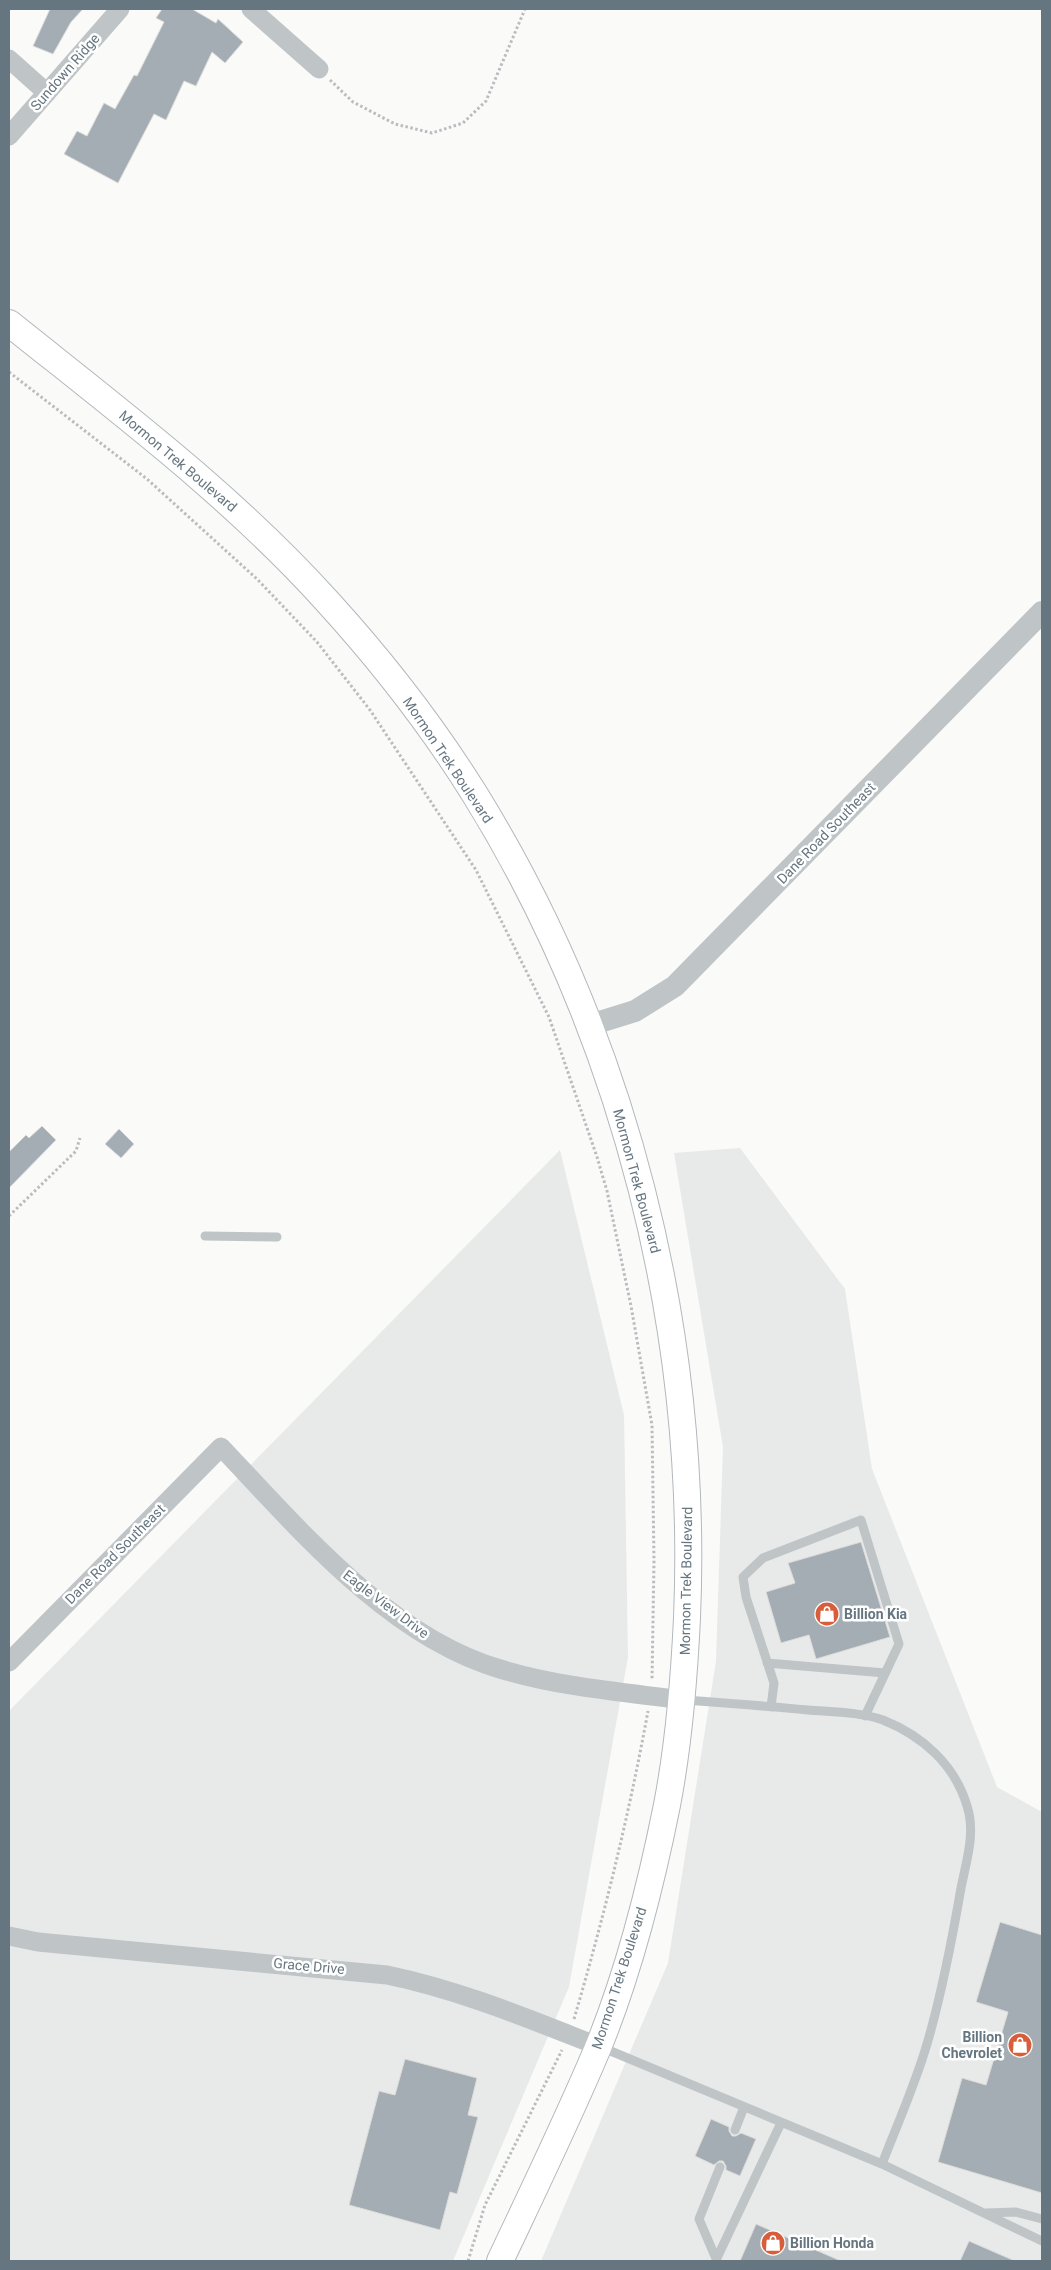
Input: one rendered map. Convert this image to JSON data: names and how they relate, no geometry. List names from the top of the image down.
{
  "streets": {
    "main road": ["Mormon Trek Boulevard"],
    "street": [
      "Sundown Ridge",
      "Dane Road Southeast",
      "Eagle View Drive",
      "Grace Drive"
    ]
  },
  "crossings": [
    ["Mormon Trek Boulevard", "Dane Road Southeast"],
    ["Mormon Trek Boulevard", "Eagle View Drive"],
    ["Mormon Trek Boulevard", "Grace Drive"],
    ["Dane Road Southeast", "Eagle View Drive"]
  ],
  "places": {
    "shop": ["Billion Kia", "Billion Chevrolet", "Billion Honda"]
  }
}
